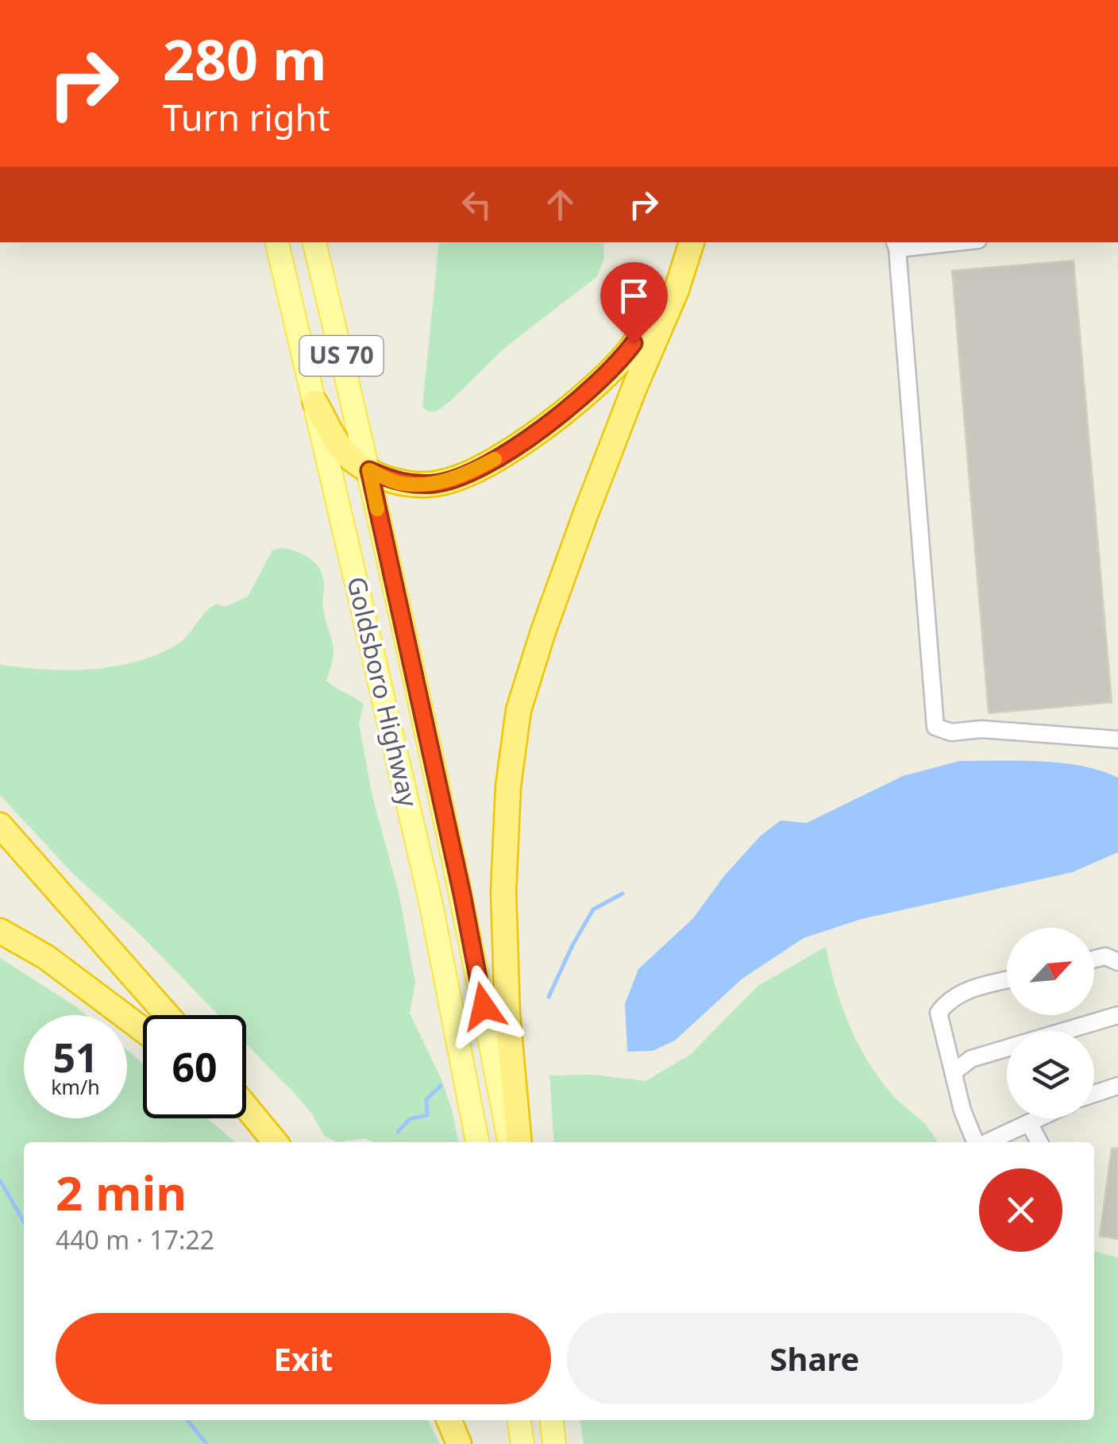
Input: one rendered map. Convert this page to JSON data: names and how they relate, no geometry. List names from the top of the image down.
{
  "streets": {
    "main road": ["US 70", "Goldsboro Highway"]
  },
  "north": "top right",
  "page": {
    "turn": ["280 m", "Turn right"],
    "speed": "51 km/h",
    "limit": "60",
    "heading": ["2 min", "440 m · 17:22"],
    "buttons": ["Exit", "Share"]
  }
}
